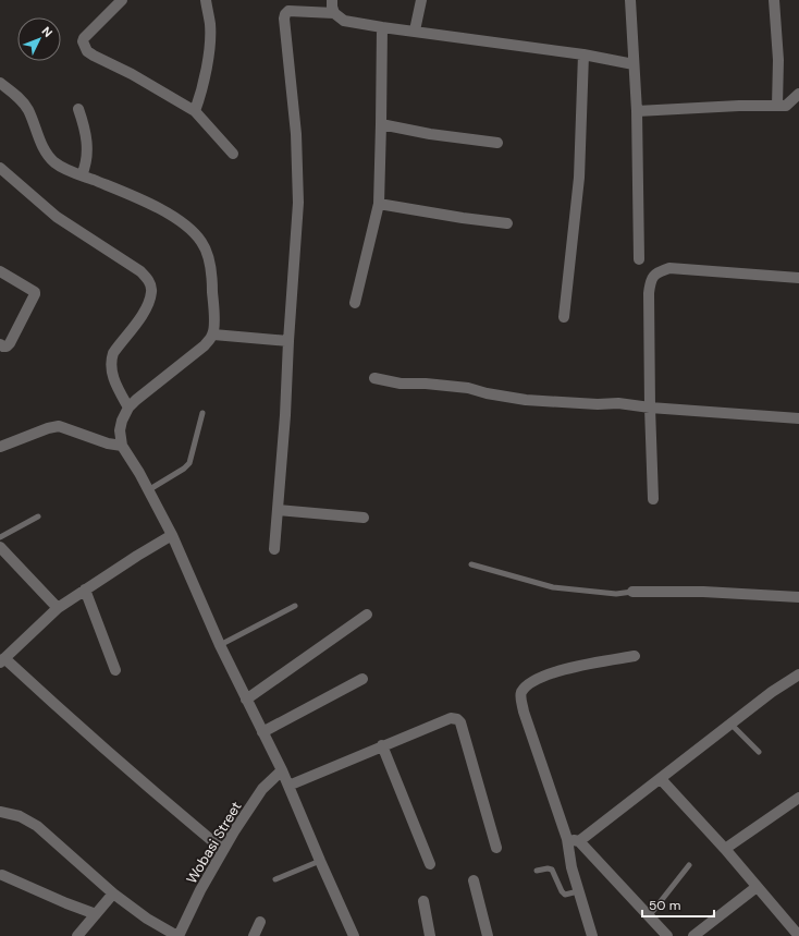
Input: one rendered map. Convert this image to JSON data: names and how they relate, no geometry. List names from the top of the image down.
{
  "streets": {
    "street": ["Wobasi Street"]
  },
  "scale_bar": "50 m",
  "north": "top right"
}
